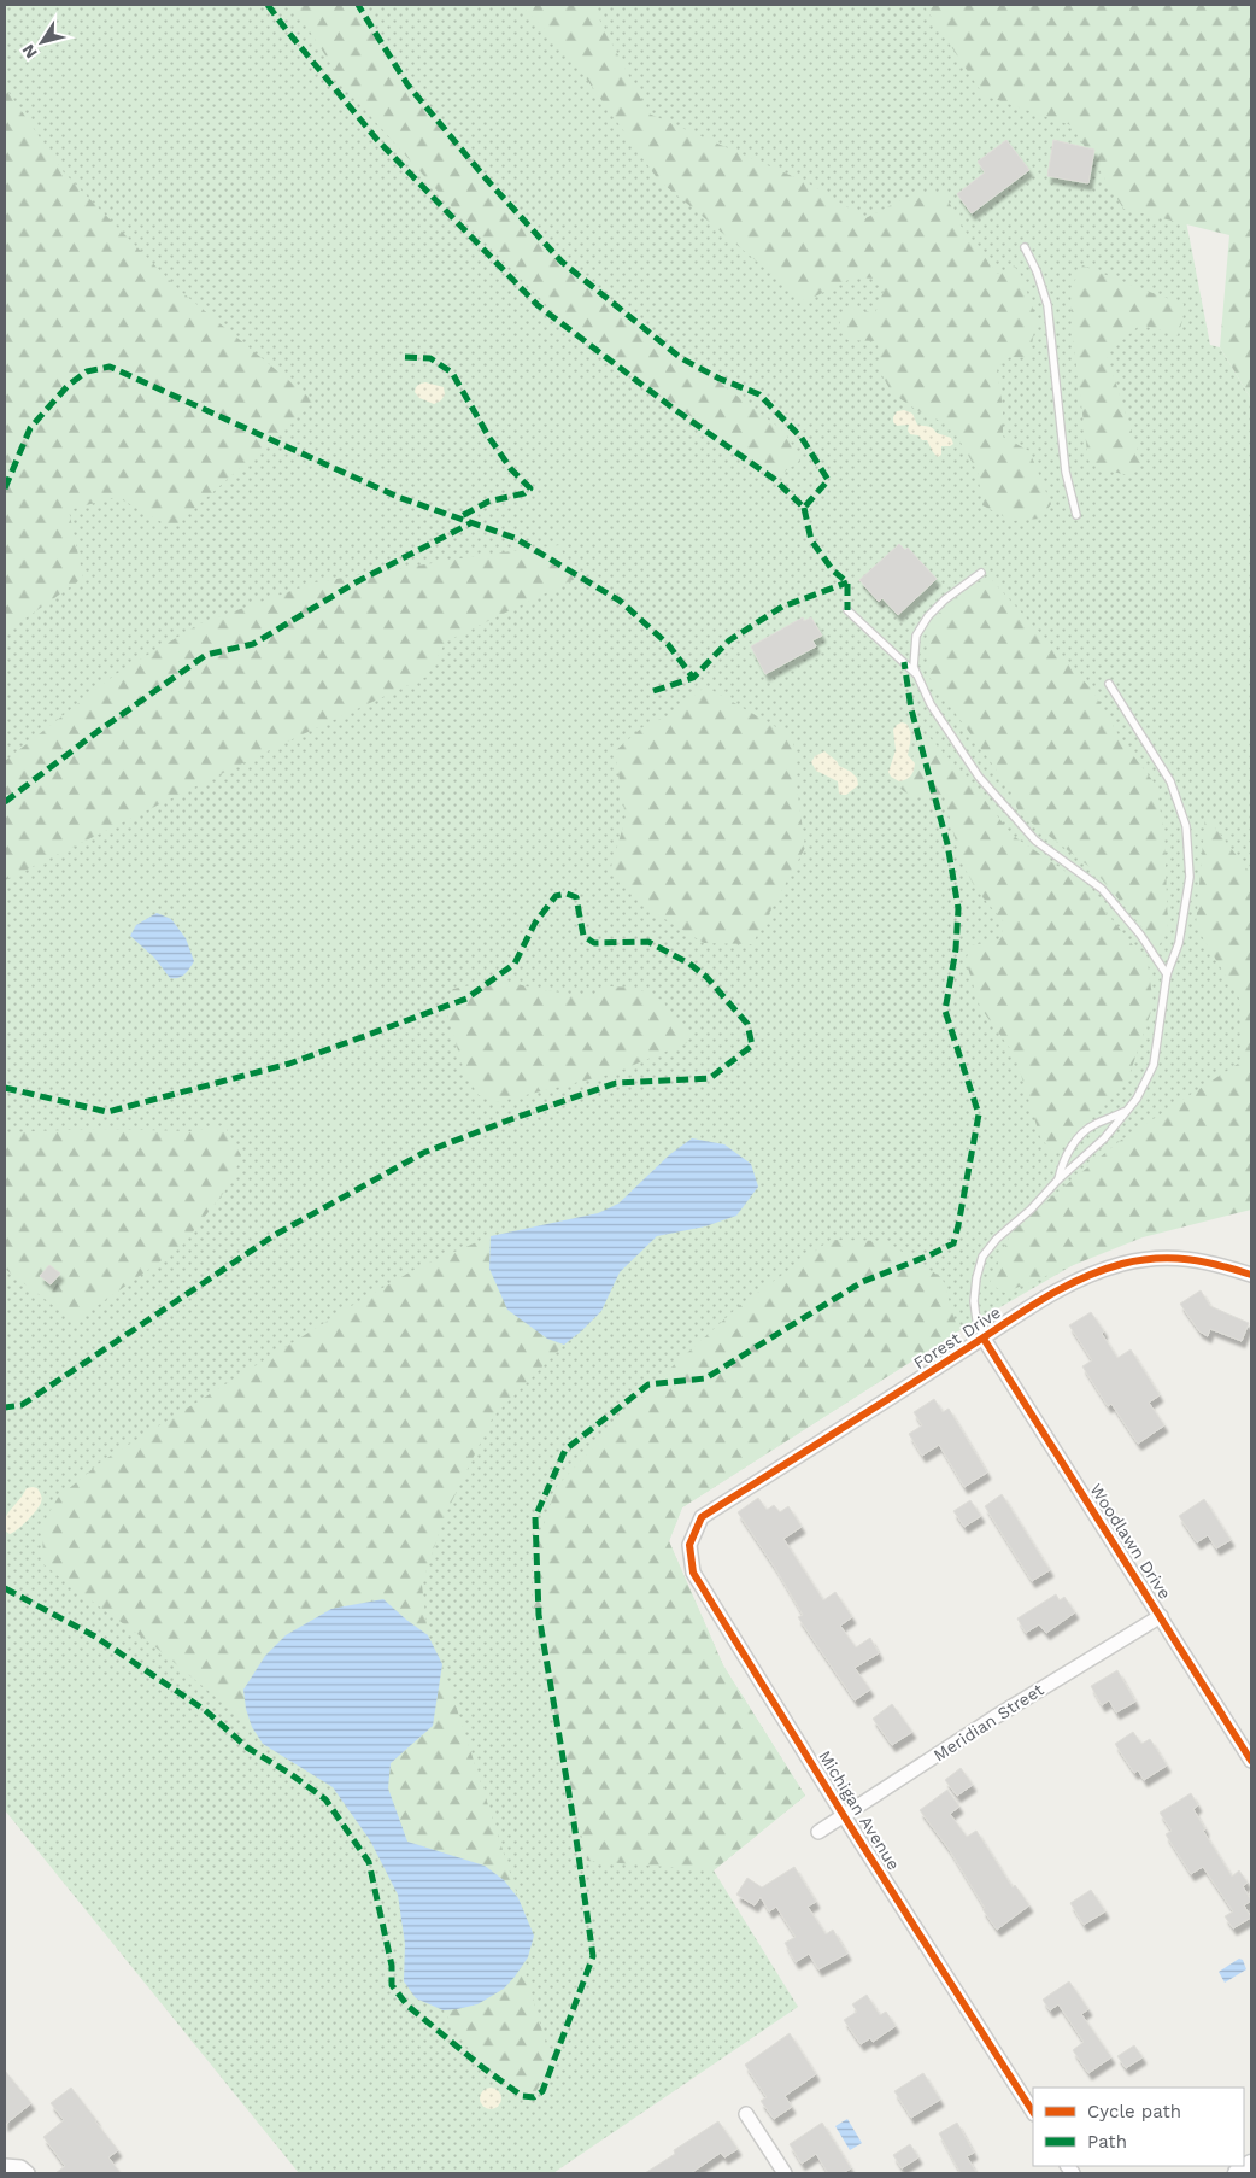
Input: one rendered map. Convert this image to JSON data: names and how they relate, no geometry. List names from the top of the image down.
{
  "streets": {
    "street": [
      "Forest Drive",
      "Woodlawn Drive",
      "Meridian Street",
      "Michigan Avenue"
    ]
  },
  "crossings": [
    ["Forest Drive", "Woodlawn Drive"],
    ["Forest Drive", "Michigan Avenue"],
    ["Woodlawn Drive", "Meridian Street"],
    ["Meridian Street", "Michigan Avenue"]
  ],
  "legend": ["Cycle path", "Path"],
  "north": "bottom left"
}
